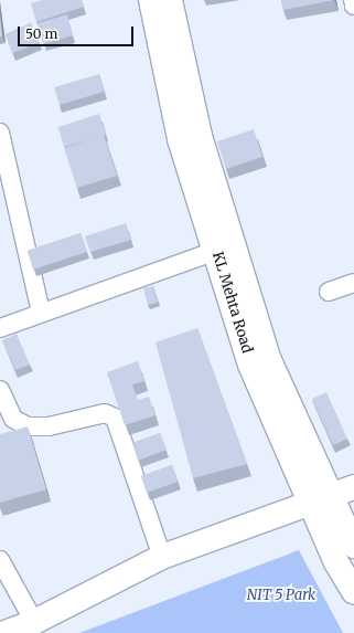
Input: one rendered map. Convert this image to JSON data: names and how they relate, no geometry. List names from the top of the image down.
{
  "streets": {
    "street": ["KL Mehta Road"]
  },
  "parks": ["NIT 5 Park"],
  "scale_bar": "50 m"
}
